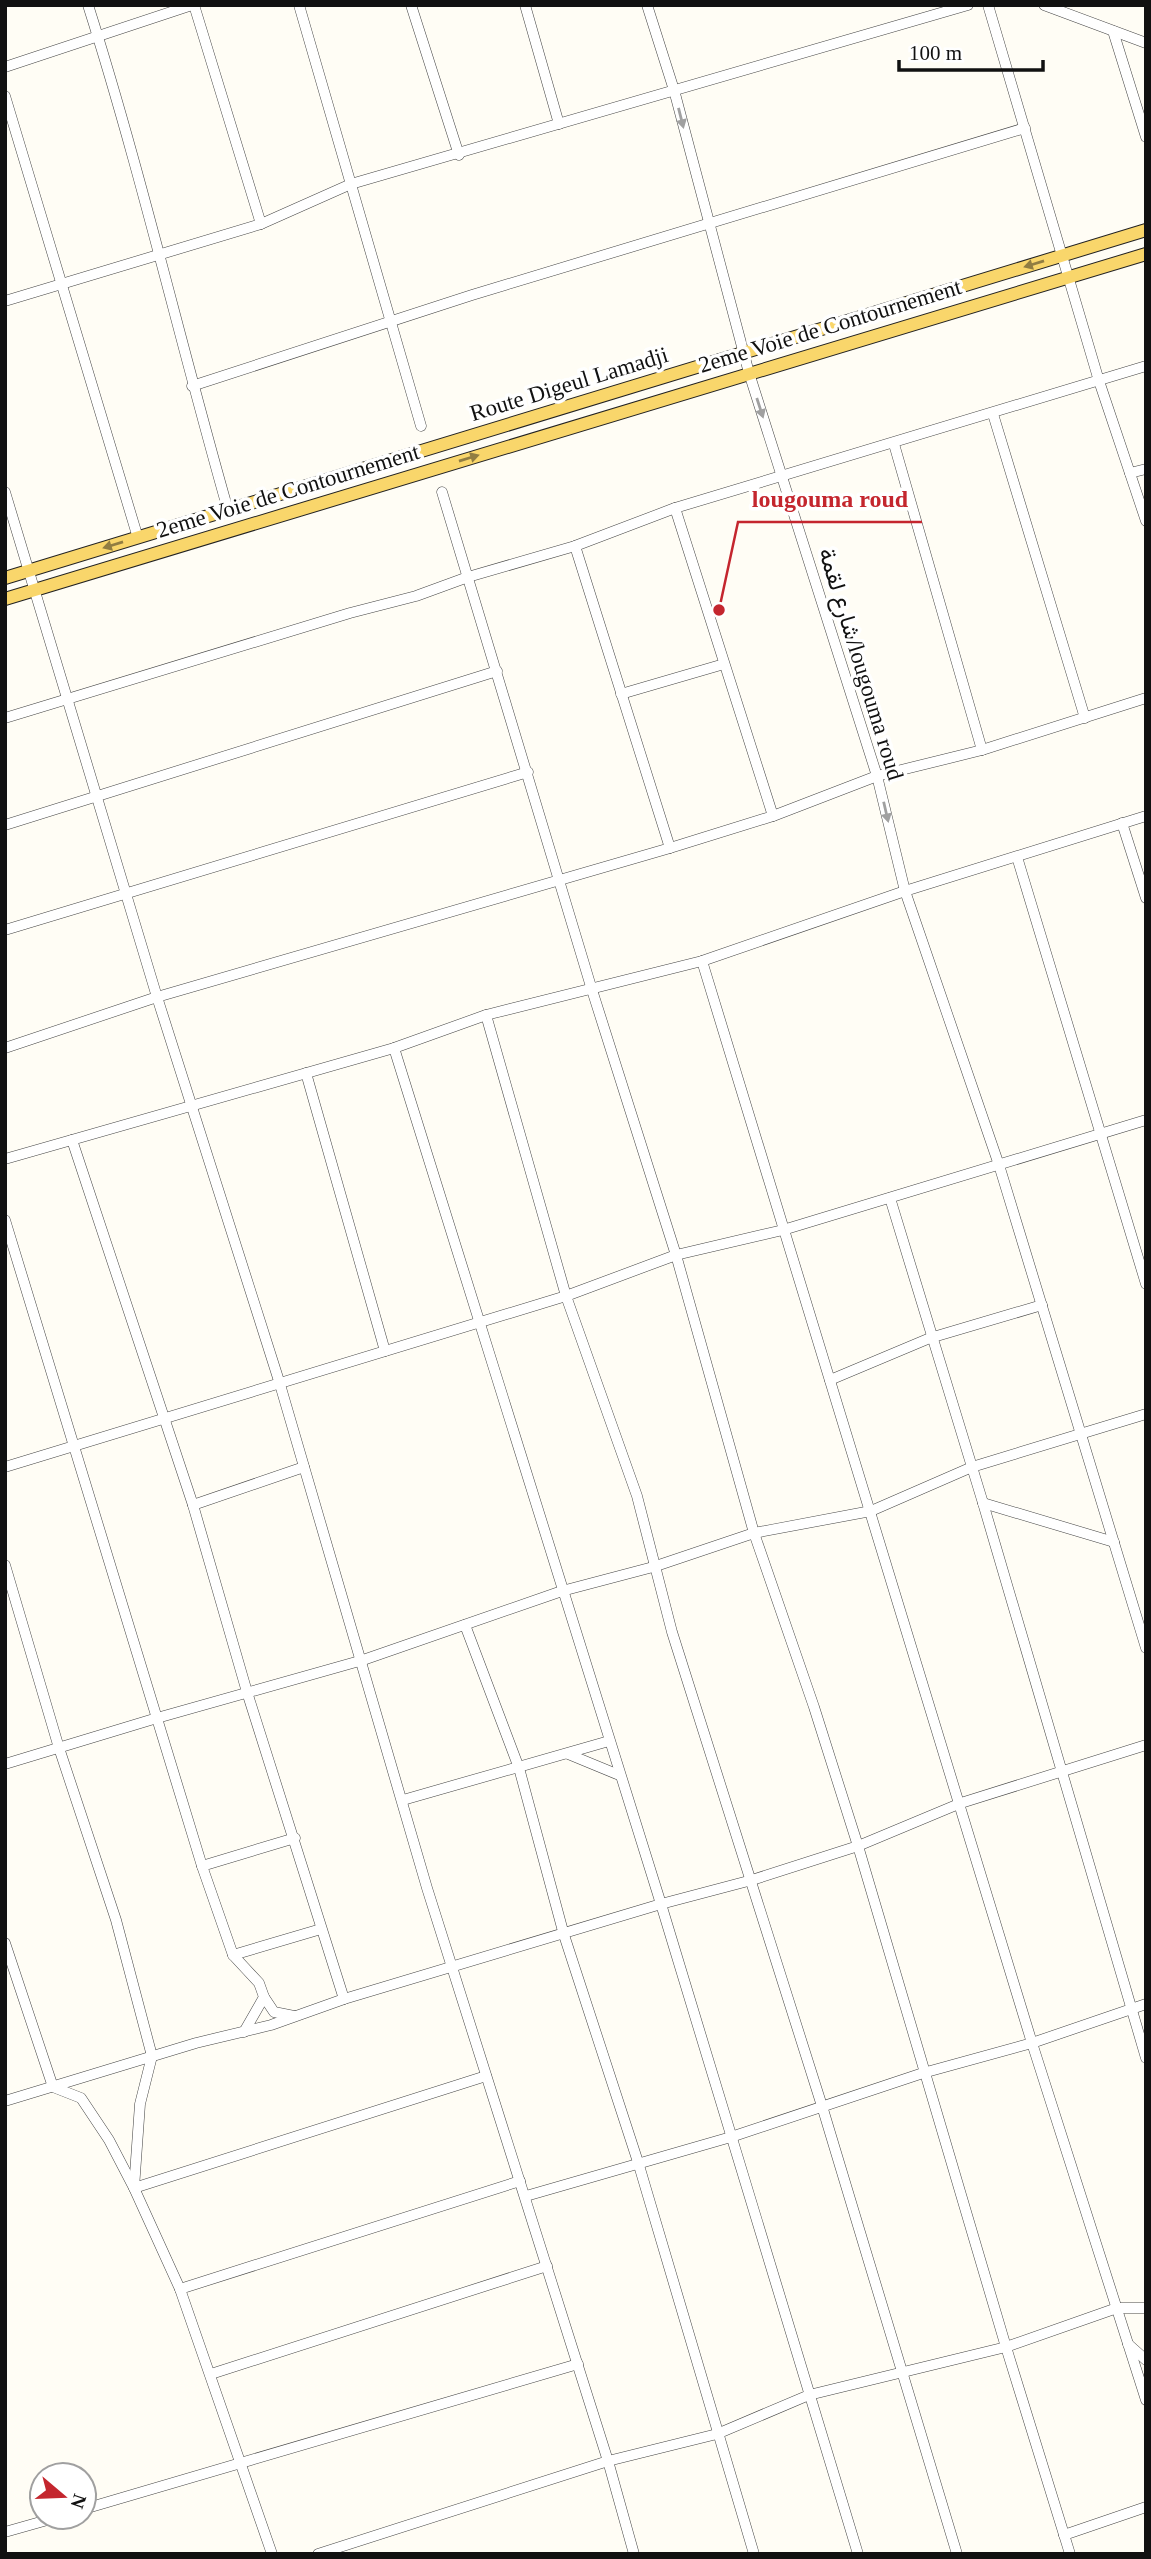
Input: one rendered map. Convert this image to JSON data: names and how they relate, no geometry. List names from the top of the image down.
{
  "streets": {
    "main road": ["2eme Voie de Contournement", "Route Digeul Lamadji"],
    "street": ["شارع لقمة/lougouma roud"]
  },
  "crossings": [
    ["2eme Voie de Contournement", "شارع لقمة/lougouma roud"],
    ["Route Digeul Lamadji", "شارع لقمة/lougouma roud"]
  ],
  "one_way": ["2eme Voie de Contournement", "Route Digeul Lamadji"],
  "places": ["lougouma roud"],
  "scale_bar": "100 m",
  "north": "right"
}
